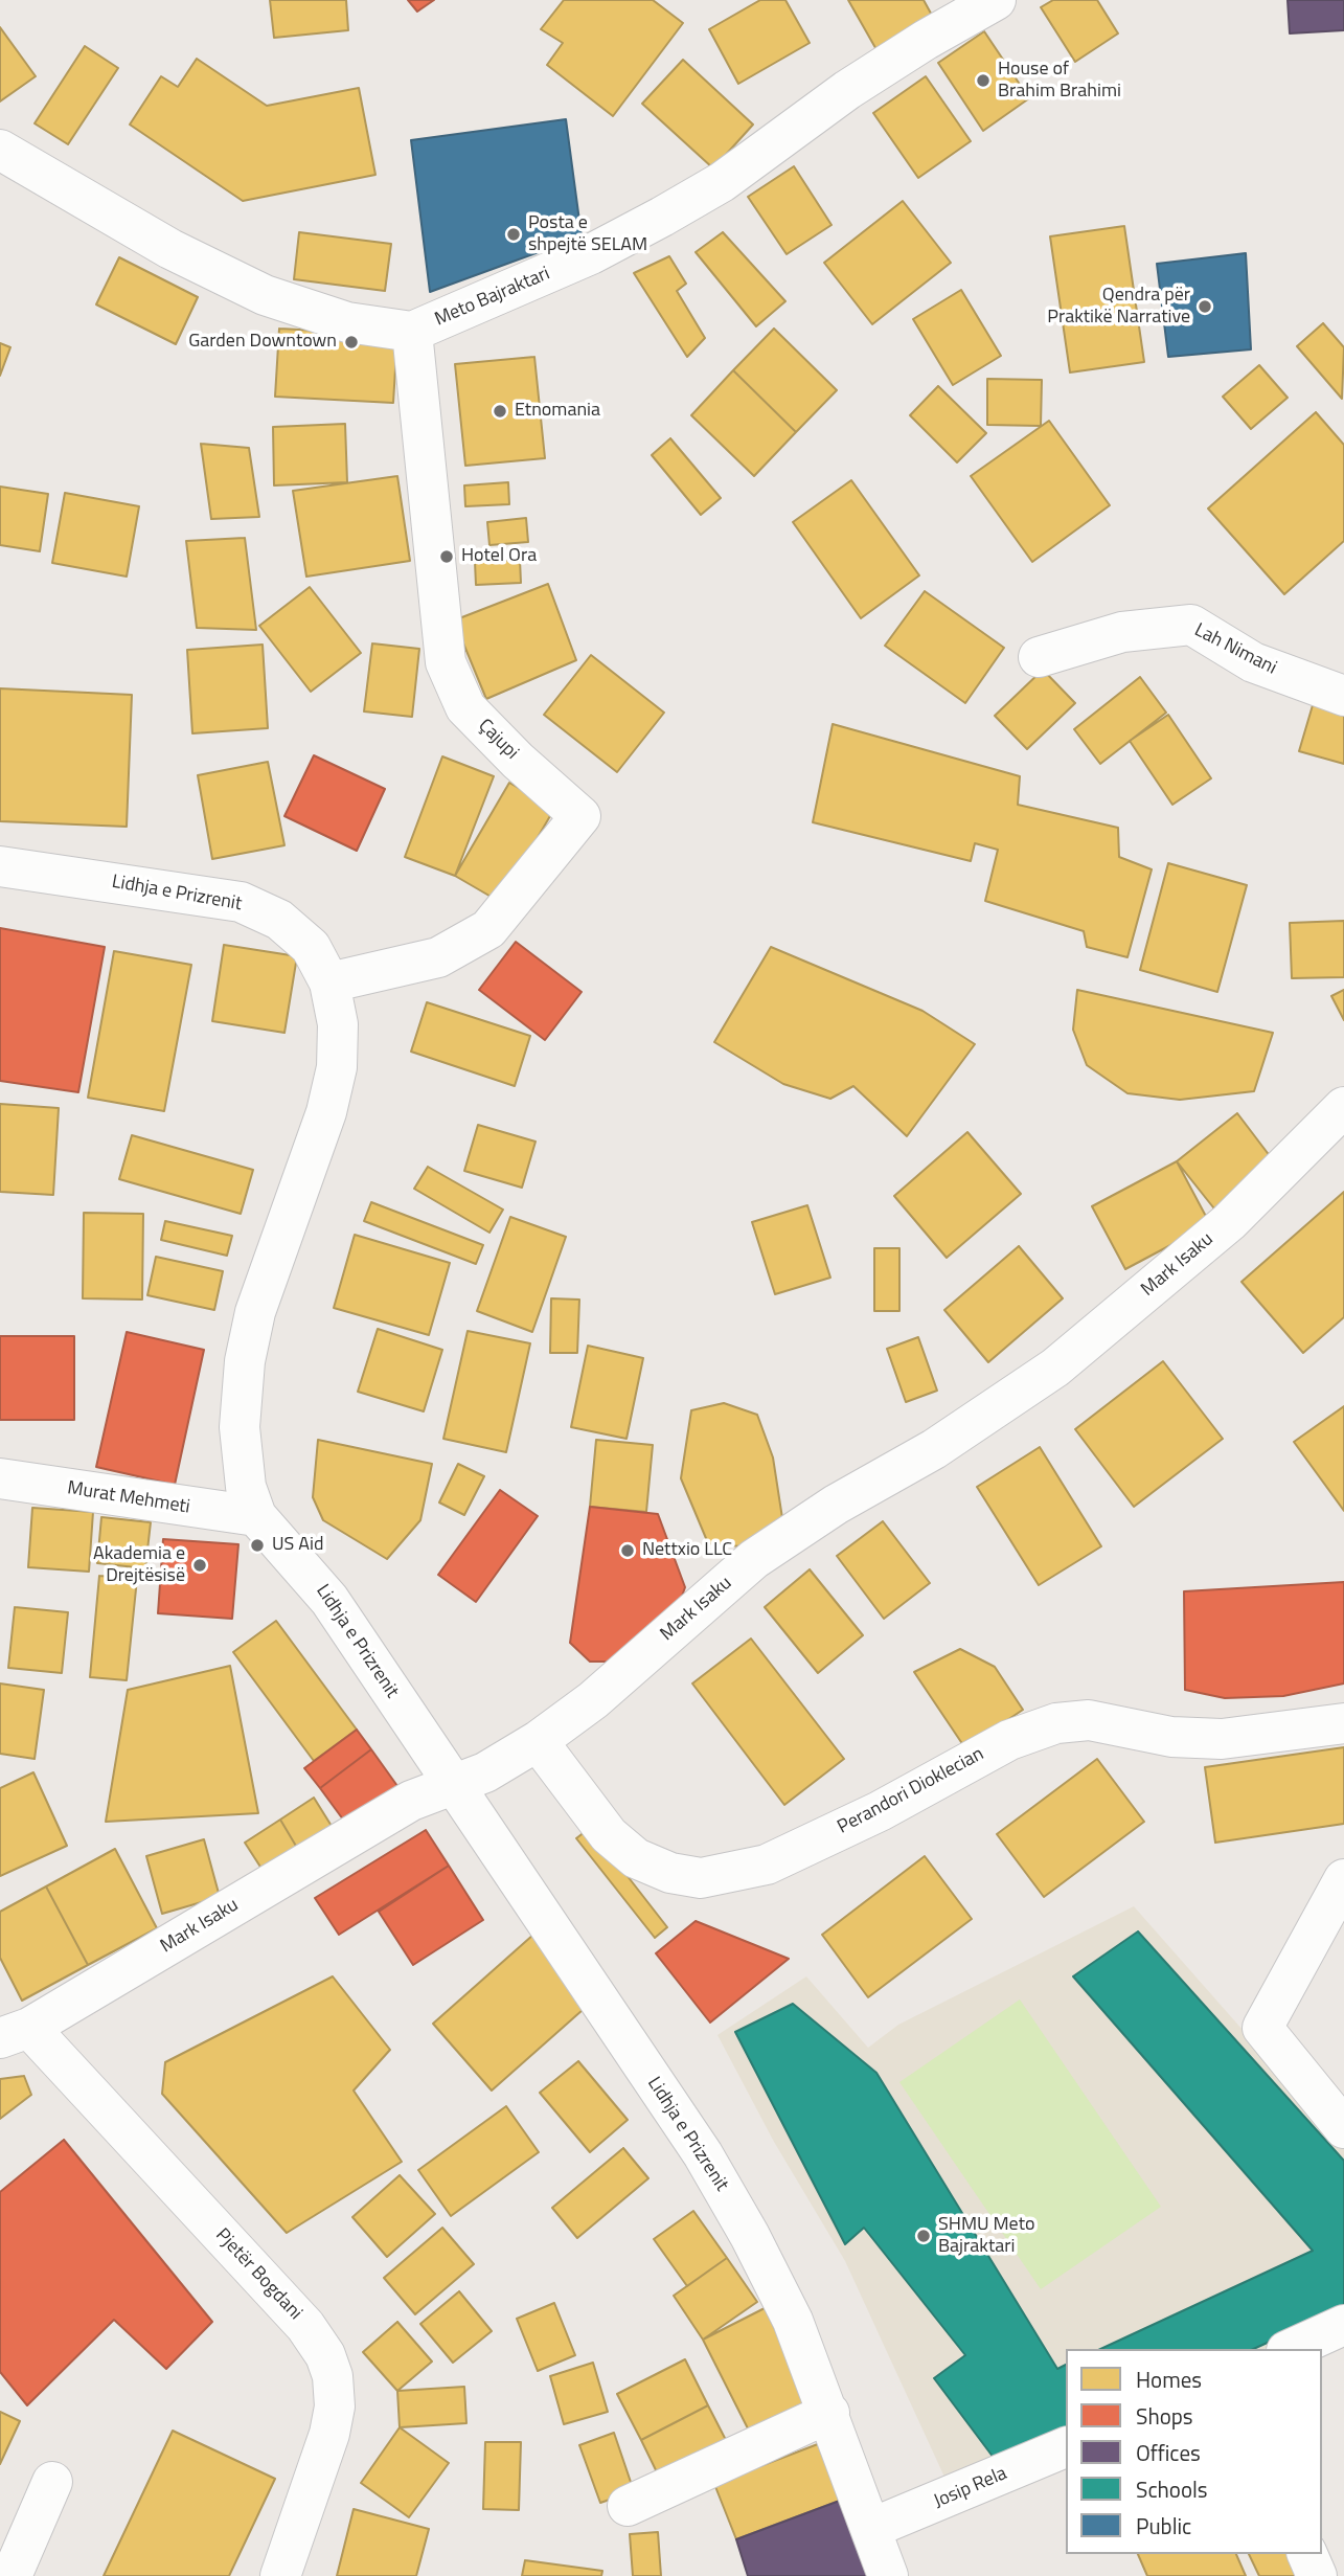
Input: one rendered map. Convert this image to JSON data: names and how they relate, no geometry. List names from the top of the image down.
{
  "streets": {
    "street": [
      "Meto Bajraktari",
      "Lah Nimani",
      "Çajupi",
      "Lidhja e Prizrenit",
      "Mark Isaku",
      "Murat Mehmeti",
      "Perandori Dioklecian",
      "Pjetër Bogdani",
      "Josip Rela"
    ]
  },
  "crossings": [
    ["Meto Bajraktari", "Çajupi"],
    ["Çajupi", "Lidhja e Prizrenit"],
    ["Lidhja e Prizrenit", "Mark Isaku"],
    ["Lidhja e Prizrenit", "Murat Mehmeti"],
    ["Lidhja e Prizrenit", "Josip Rela"],
    ["Mark Isaku", "Perandori Dioklecian"],
    ["Mark Isaku", "Pjetër Bogdani"]
  ],
  "places": [
    "House of Brahim Brahimi",
    "Posta e shpejtë SELAM",
    "Qendra për Praktikë Narrative",
    "Garden Downtown",
    "Etnomania",
    "Hotel Ora",
    "US Aid",
    "Nettxio LLC",
    "Akademia e Drejtësisë",
    "SHMU Meto Bajraktari"
  ],
  "legend": [
    "Homes",
    "Shops",
    "Offices",
    "Schools",
    "Public"
  ]
}
